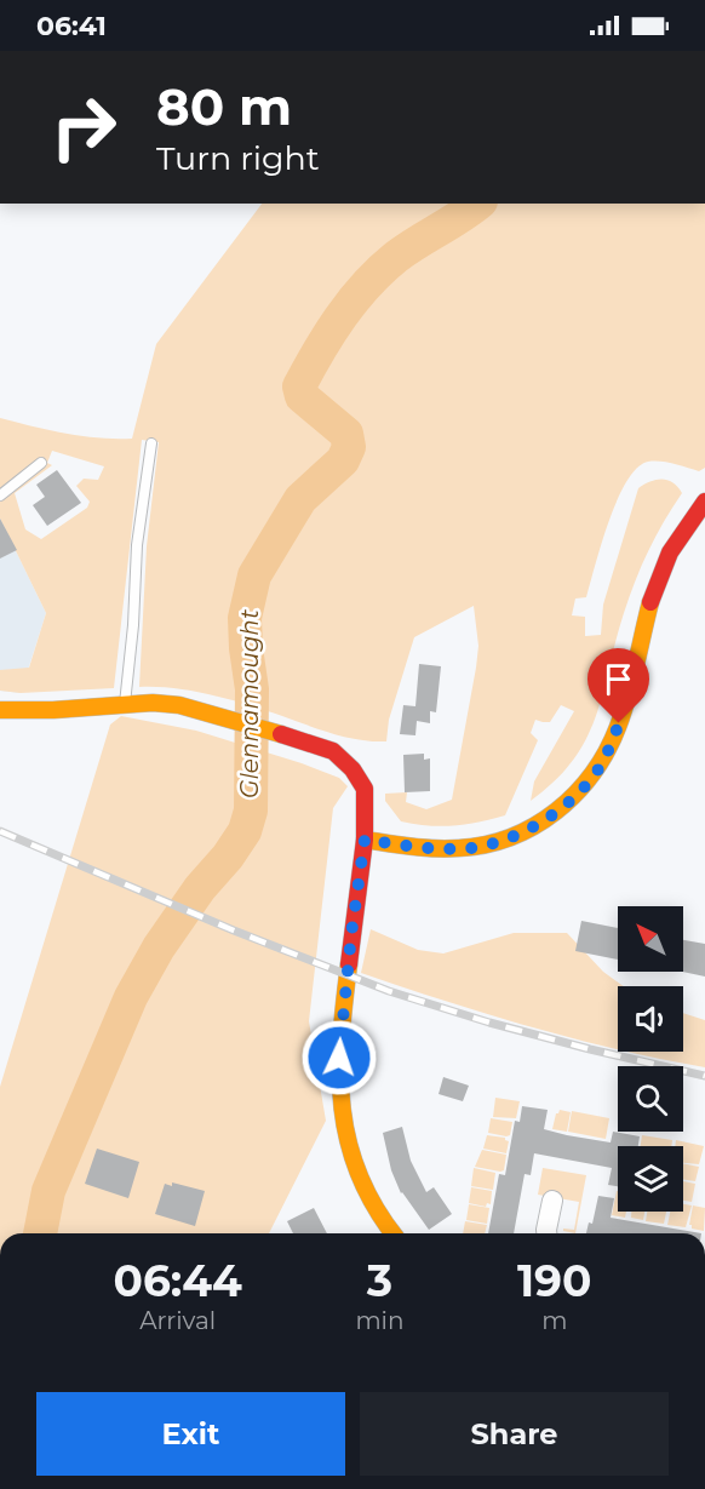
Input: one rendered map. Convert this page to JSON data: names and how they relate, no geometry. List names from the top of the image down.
{
  "water": ["Glennamought"],
  "north": "top left",
  "page": {
    "status": "06:41",
    "turn": ["80 m", "Turn right"],
    "eta": [
      "06:44",
      "Arrival",
      "3",
      "min",
      "190",
      "m"
    ],
    "buttons": ["Exit", "Share"]
  }
}
